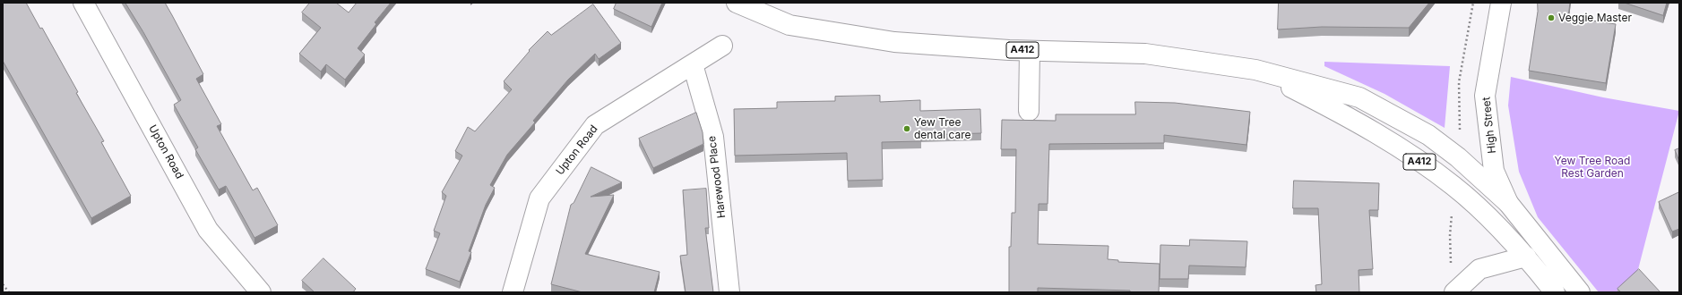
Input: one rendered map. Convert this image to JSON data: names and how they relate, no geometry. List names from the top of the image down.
{
  "streets": {
    "main road": [
      "A412",
      "High Street",
      "Upton Road",
      "Harewood Place"
    ]
  },
  "crossings": [
    ["A412", "High Street"],
    ["Upton Road", "Harewood Place"]
  ],
  "parks": ["Yew Tree Road Rest Garden"],
  "places": ["Veggie Master", "Yew Tree dental care"]
}
